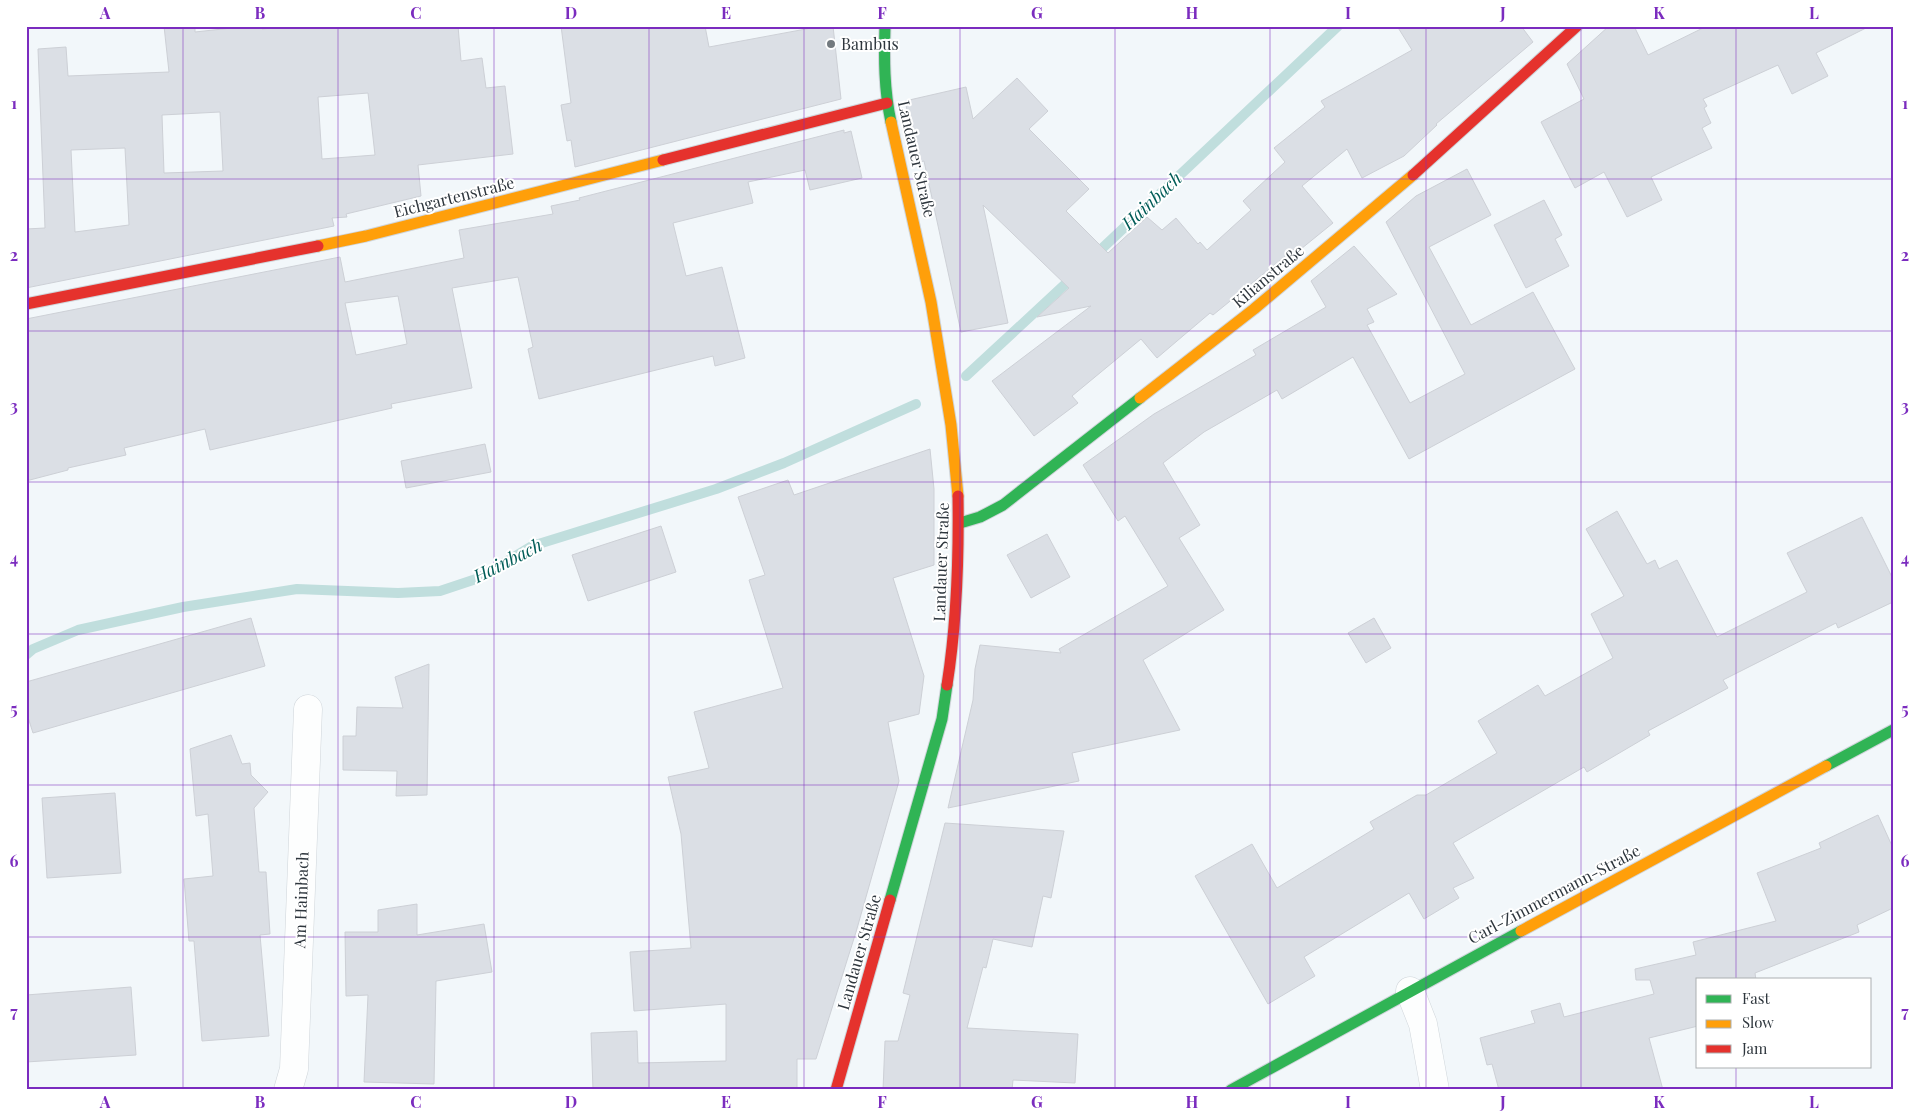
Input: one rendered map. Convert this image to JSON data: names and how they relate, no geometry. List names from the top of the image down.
{
  "streets": {
    "street": [
      "Landauer Straße",
      "Eichgartenstraße",
      "Kilianstraße",
      "Carl-Zimmermann-Straße",
      "Am Hainbach"
    ]
  },
  "crossings": [
    ["Landauer Straße", "Eichgartenstraße"],
    ["Landauer Straße", "Kilianstraße"]
  ],
  "water": ["Hainbach"],
  "places": ["Bambus"],
  "legend": ["Fast", "Slow", "Jam"],
  "grid": {
    "columns": [
      "A",
      "B",
      "C",
      "D",
      "E",
      "F",
      "G",
      "H",
      "I",
      "J",
      "K",
      "L"
    ],
    "rows": [
      "1",
      "2",
      "3",
      "4",
      "5",
      "6",
      "7"
    ]
  }
}
